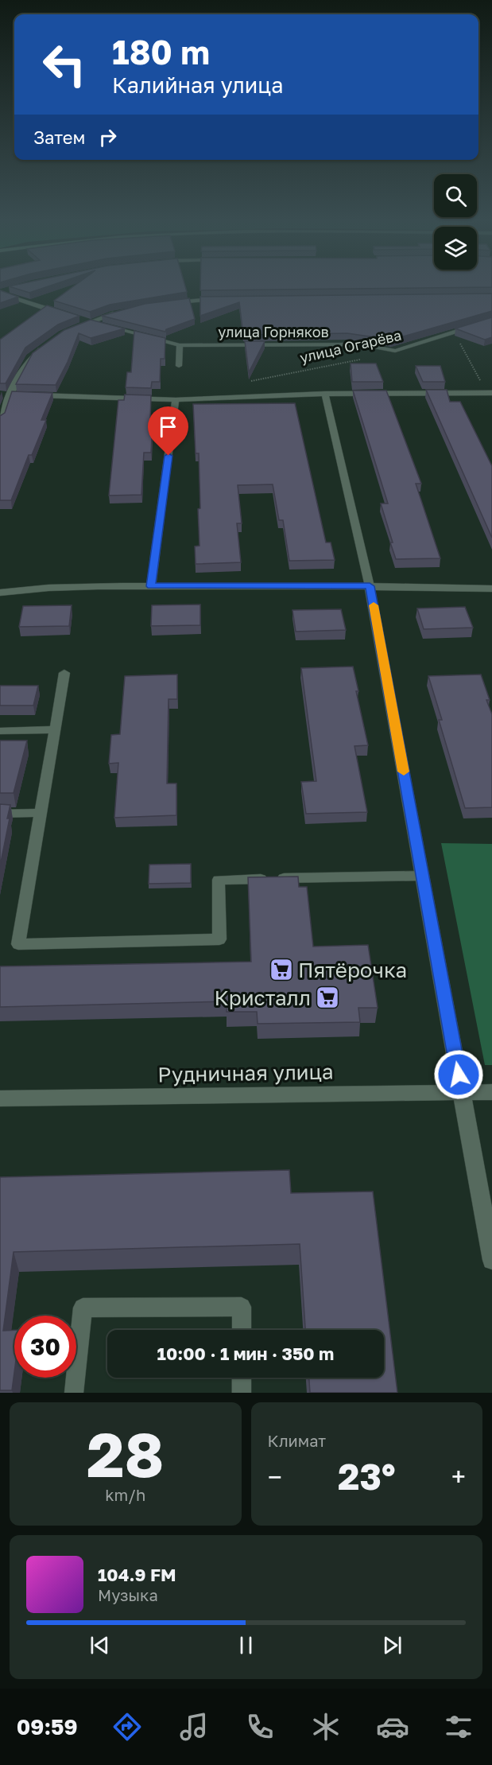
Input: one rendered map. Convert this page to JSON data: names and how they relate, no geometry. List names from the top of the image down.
{
  "streets": {
    "street": ["Рудничная улица"],
    "lane": ["улица Горняков", "улица Огарёва"]
  },
  "crossings": [
    ["улица Горняков", "улица Огарёва"]
  ],
  "places": {
    "supermarket": ["Пятёрочка", "Кристалл"]
  },
  "page": {
    "turn": ["180 m", "Калийная улица"],
    "then": "Затем",
    "limit": "30",
    "trip": "10:00 · 1 мин · 350 m",
    "tile": [
      ["28", "km/h"],
      "Климат"
    ],
    "heat": ["−", "23°", "+"],
    "song": ["104.9 FM", "Музыка"],
    "tabs": "09:59"
  }
}
